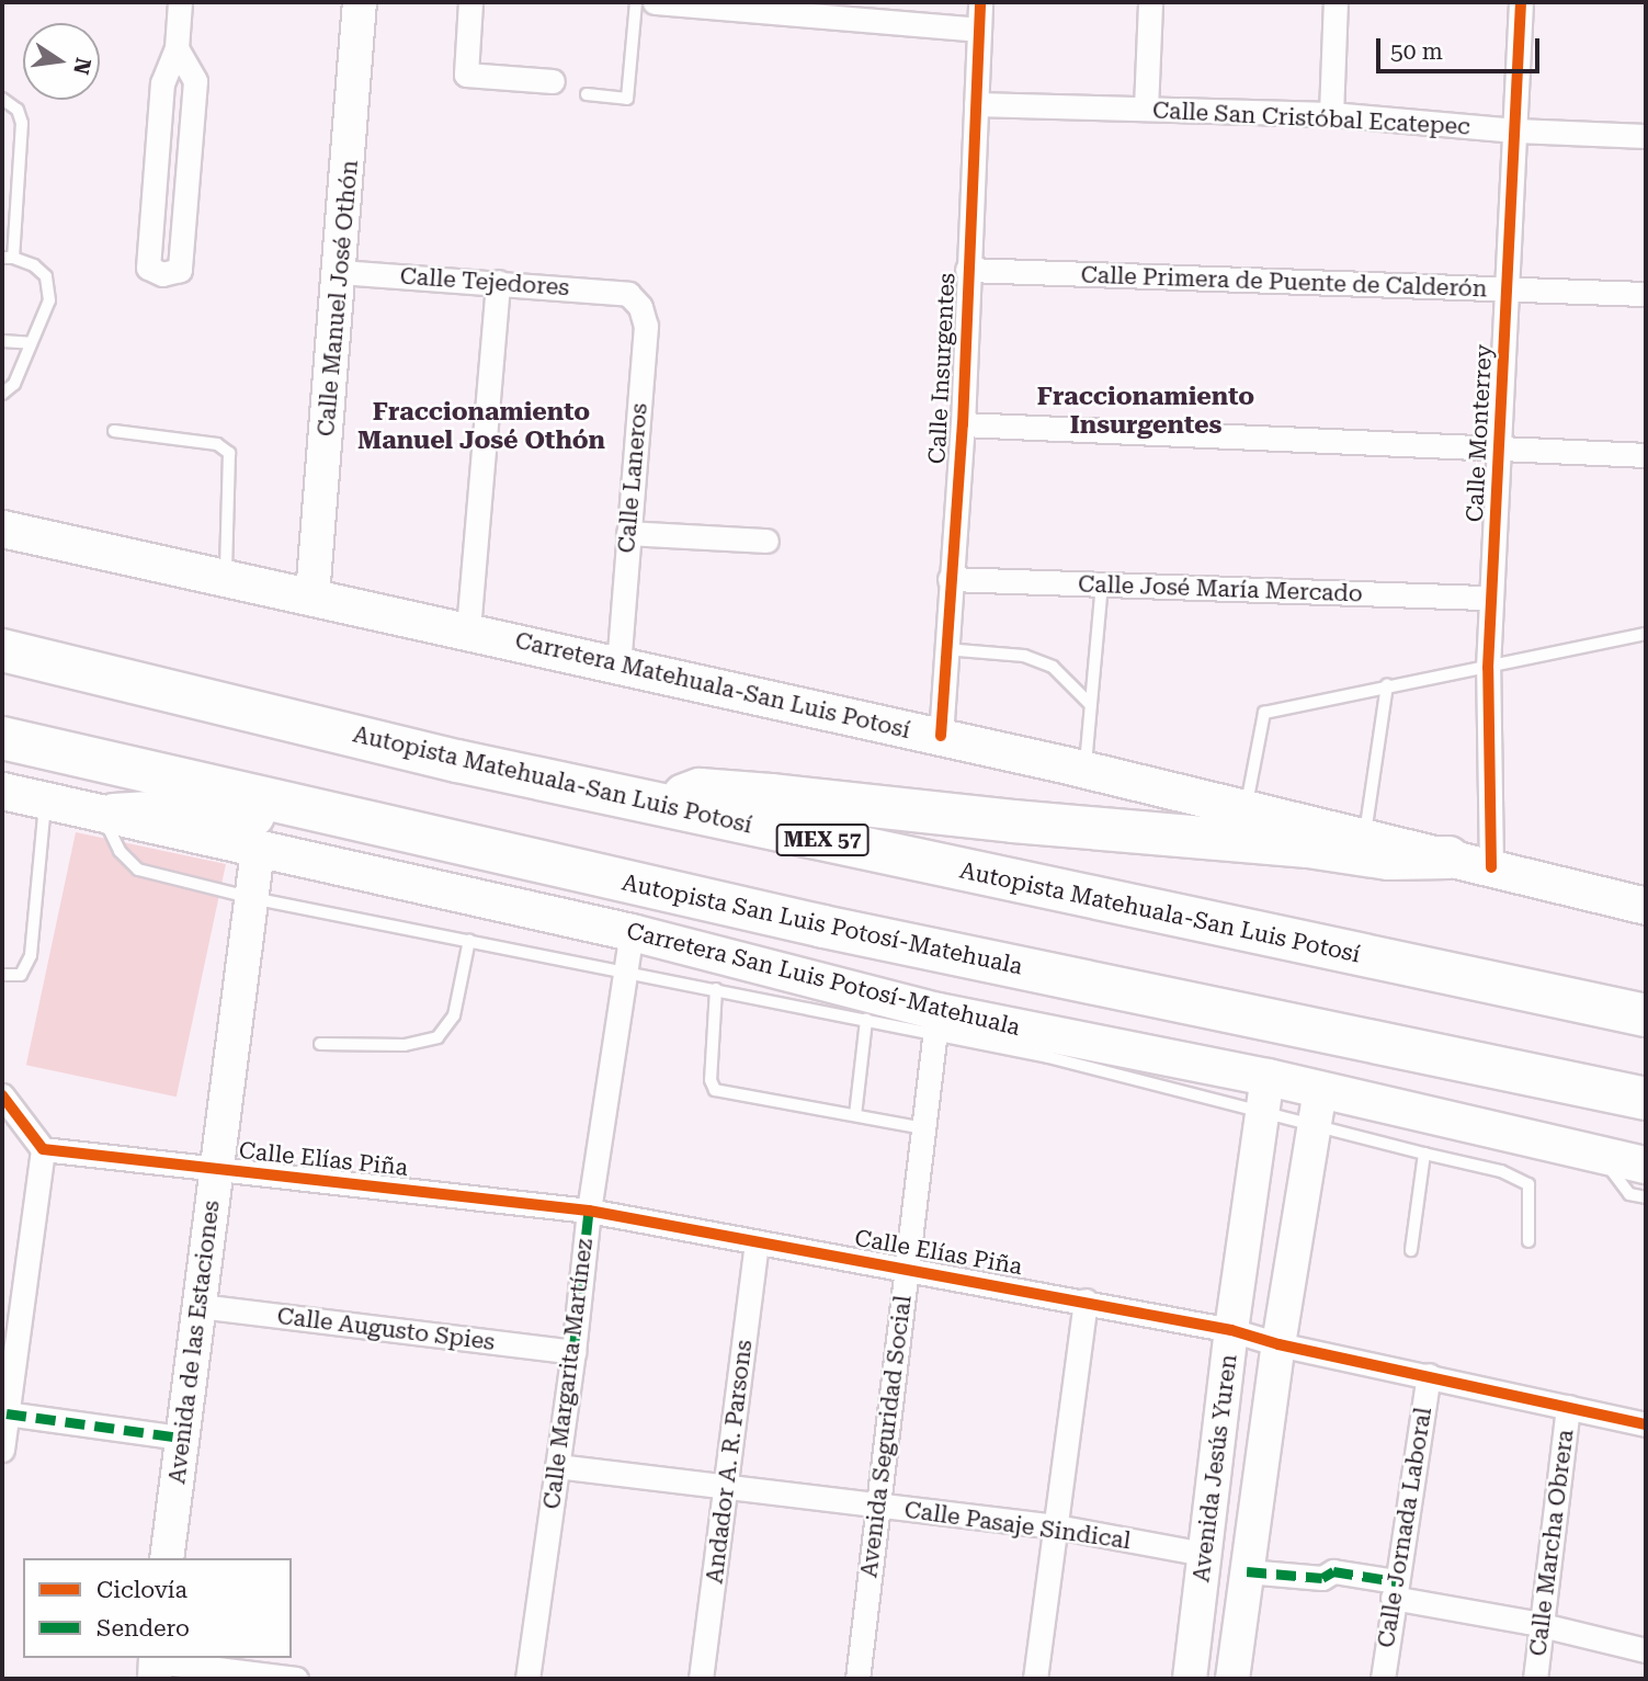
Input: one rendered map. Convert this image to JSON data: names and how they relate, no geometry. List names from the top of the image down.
{
  "streets": {
    "highway": ["Autopista Matehuala-San Luis Potosí", "MEX 57", "Autopista San Luis Potosí-Matehuala"],
    "main road": ["Carretera Matehuala-San Luis Potosí", "Carretera San Luis Potosí-Matehuala"],
    "street": [
      "Calle San Cristóbal Ecatepec",
      "Calle Tejedores",
      "Calle Primera de Puente de Calderón",
      "Calle Manuel José Othón",
      "Calle Insurgentes",
      "Calle Monterrey",
      "Calle Laneros",
      "Calle José María Mercado",
      "Calle Elías Piña",
      "Calle Augusto Spies",
      "Avenida de las Estaciones",
      "Calle Margarita Martínez",
      "Avenida Seguridad Social",
      "Andador A. R. Parsons",
      "Avenida Jesús Yuren",
      "Calle Pasaje Sindical",
      "Calle Jornada Laboral",
      "Calle Marcha Obrera"
    ]
  },
  "crossings": [
    ["Calle San Cristóbal Ecatepec", "Calle Insurgentes"],
    ["Calle San Cristóbal Ecatepec", "Calle Monterrey"],
    ["Calle Tejedores", "Calle Manuel José Othón"],
    ["Calle Tejedores", "Calle Laneros"],
    ["Calle Primera de Puente de Calderón", "Calle Insurgentes"],
    ["Calle Primera de Puente de Calderón", "Calle Monterrey"],
    ["Calle Manuel José Othón", "Carretera Matehuala-San Luis Potosí"],
    ["Calle Insurgentes", "Calle José María Mercado"],
    ["Calle Insurgentes", "Carretera Matehuala-San Luis Potosí"],
    ["Calle Monterrey", "Calle José María Mercado"],
    ["Calle Monterrey", "Carretera Matehuala-San Luis Potosí"],
    ["Calle Laneros", "Carretera Matehuala-San Luis Potosí"],
    ["Carretera San Luis Potosí-Matehuala", "Avenida de las Estaciones"],
    ["Carretera San Luis Potosí-Matehuala", "Calle Margarita Martínez"],
    ["Carretera San Luis Potosí-Matehuala", "Avenida Seguridad Social"],
    ["Carretera San Luis Potosí-Matehuala", "Avenida Jesús Yuren"],
    ["Calle Elías Piña", "Avenida de las Estaciones"],
    ["Calle Elías Piña", "Calle Margarita Martínez"],
    ["Calle Elías Piña", "Avenida Seguridad Social"],
    ["Calle Elías Piña", "Andador A. R. Parsons"],
    ["Calle Elías Piña", "Avenida Jesús Yuren"],
    ["Calle Elías Piña", "Calle Jornada Laboral"],
    ["Calle Elías Piña", "Calle Marcha Obrera"],
    ["Calle Augusto Spies", "Avenida de las Estaciones"],
    ["Calle Augusto Spies", "Calle Margarita Martínez"],
    ["Calle Margarita Martínez", "Calle Pasaje Sindical"],
    ["Avenida Seguridad Social", "Calle Pasaje Sindical"],
    ["Andador A. R. Parsons", "Calle Pasaje Sindical"],
    ["Avenida Jesús Yuren", "Calle Pasaje Sindical"]
  ],
  "districts": ["Fraccionamiento Insurgentes", "Fraccionamiento Manuel José Othón"],
  "legend": ["Ciclovía", "Sendero"],
  "scale_bar": "50 m",
  "north": "right"
}
